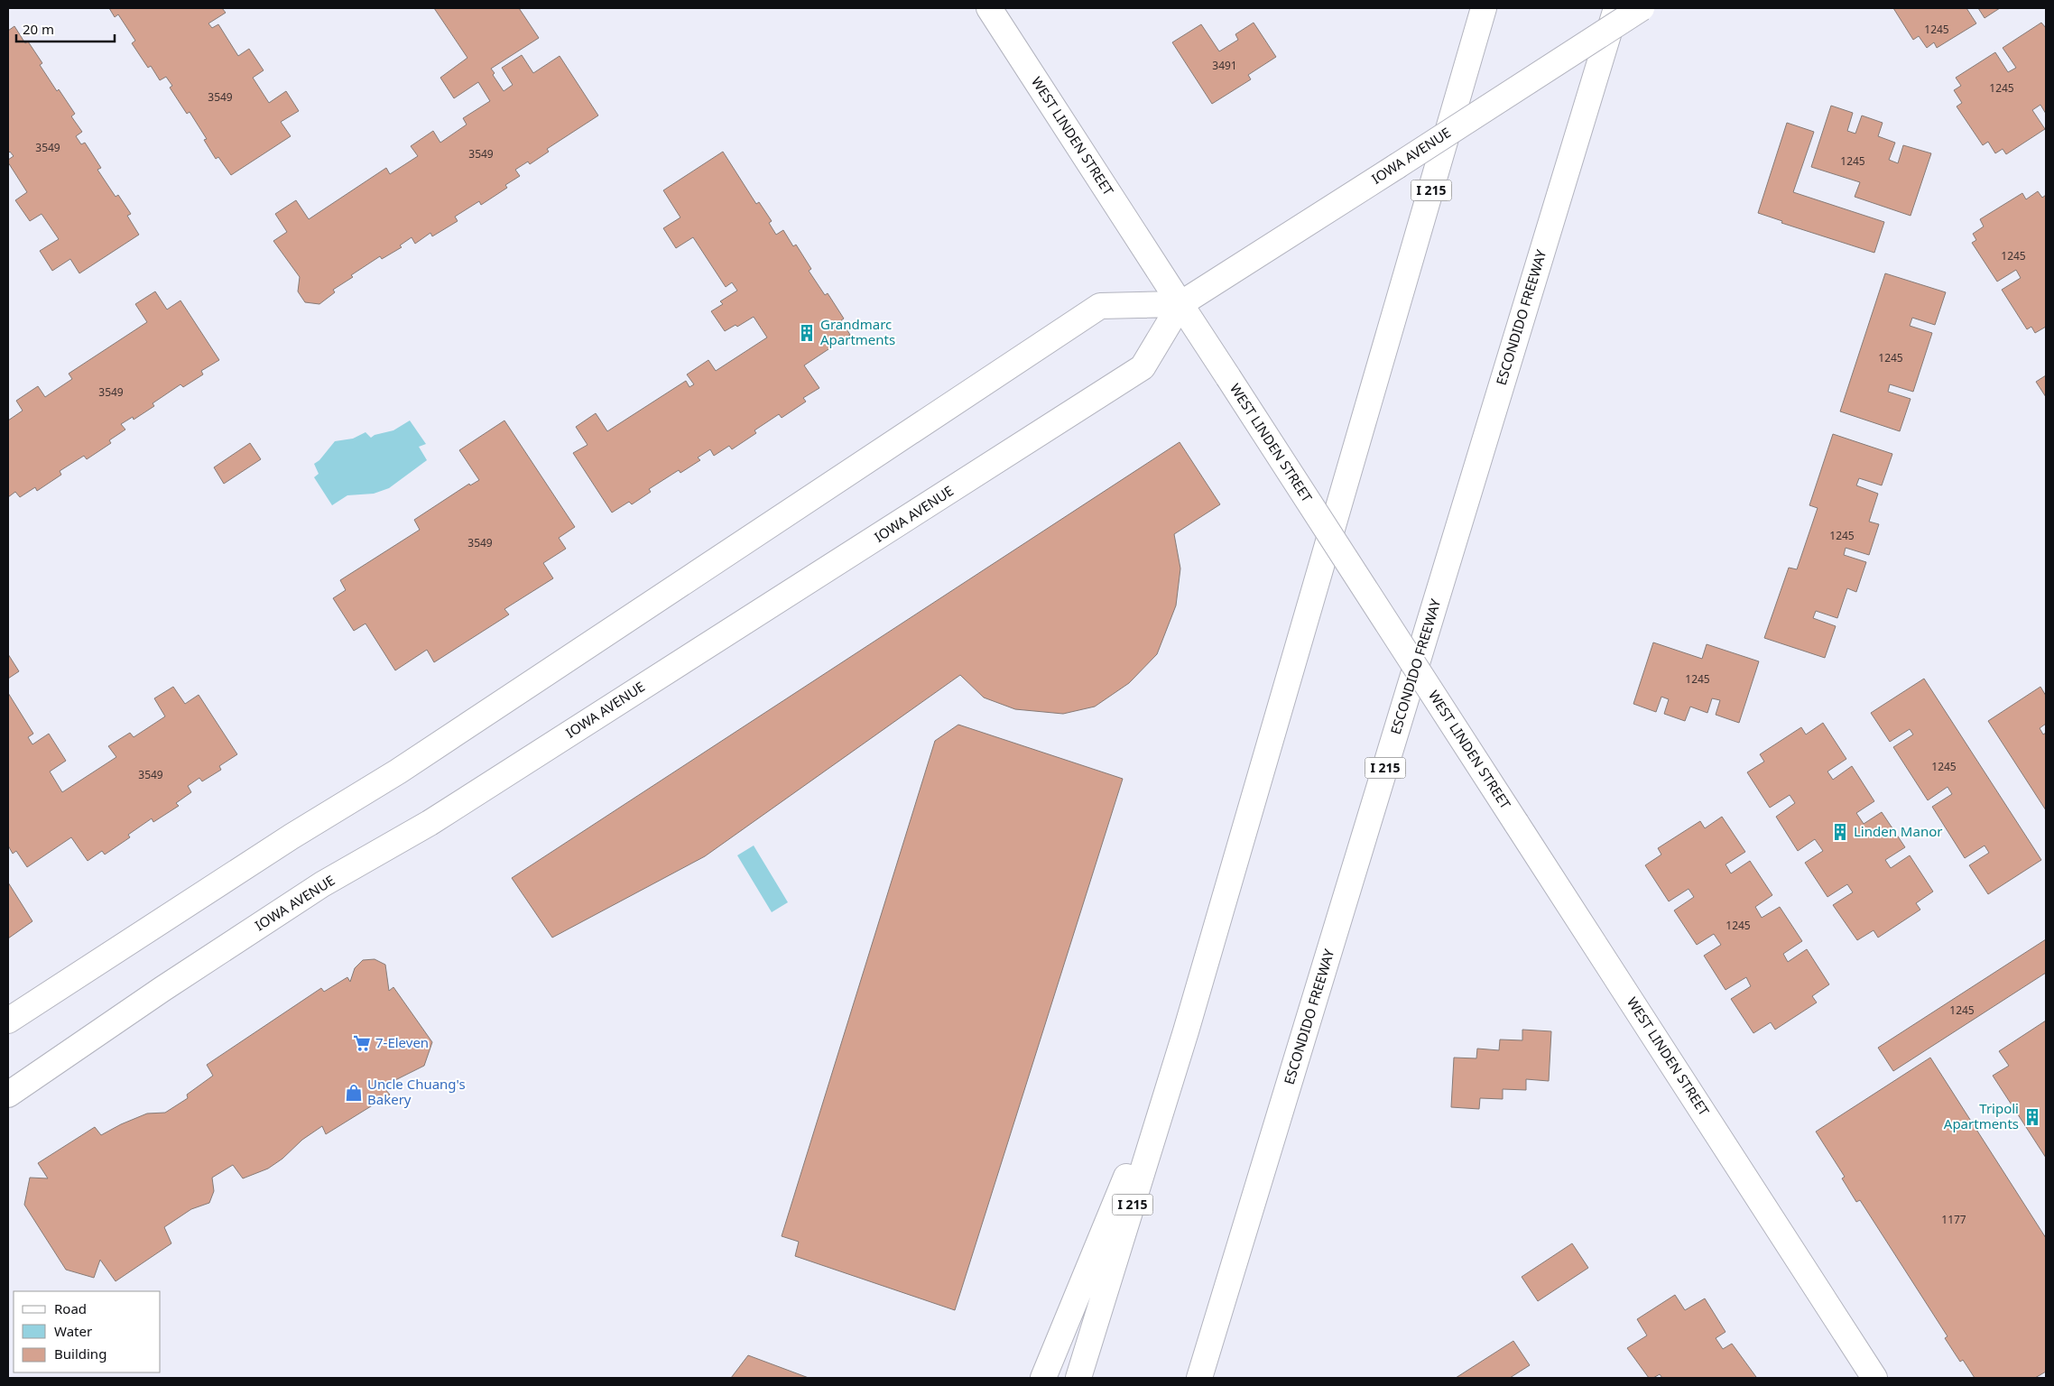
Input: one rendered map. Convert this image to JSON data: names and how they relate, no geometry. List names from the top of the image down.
{
  "streets": {
    "main road": [
      "WEST LINDEN STREET",
      "IOWA AVENUE",
      "I 215",
      "ESCONDIDO FREEWAY"
    ]
  },
  "crossings": [
    ["WEST LINDEN STREET", "IOWA AVENUE"]
  ],
  "places": {
    "building": ["Grandmarc Apartments", "Linden Manor", "Tripoli Apartments"],
    "supermarket": ["7-Eleven"],
    "shop": ["Uncle Chuang's Bakery"]
  },
  "house_numbers": [
    "1245",
    "3491",
    "1245",
    "3549",
    "3549",
    "3549",
    "1245",
    "1245",
    "1245",
    "3549",
    "1245",
    "3549",
    "1245",
    "1245",
    "3549",
    "1245",
    "1245",
    "1177"
  ],
  "legend": ["Road", "Water", "Building"],
  "scale_bar": "20 m"
}
